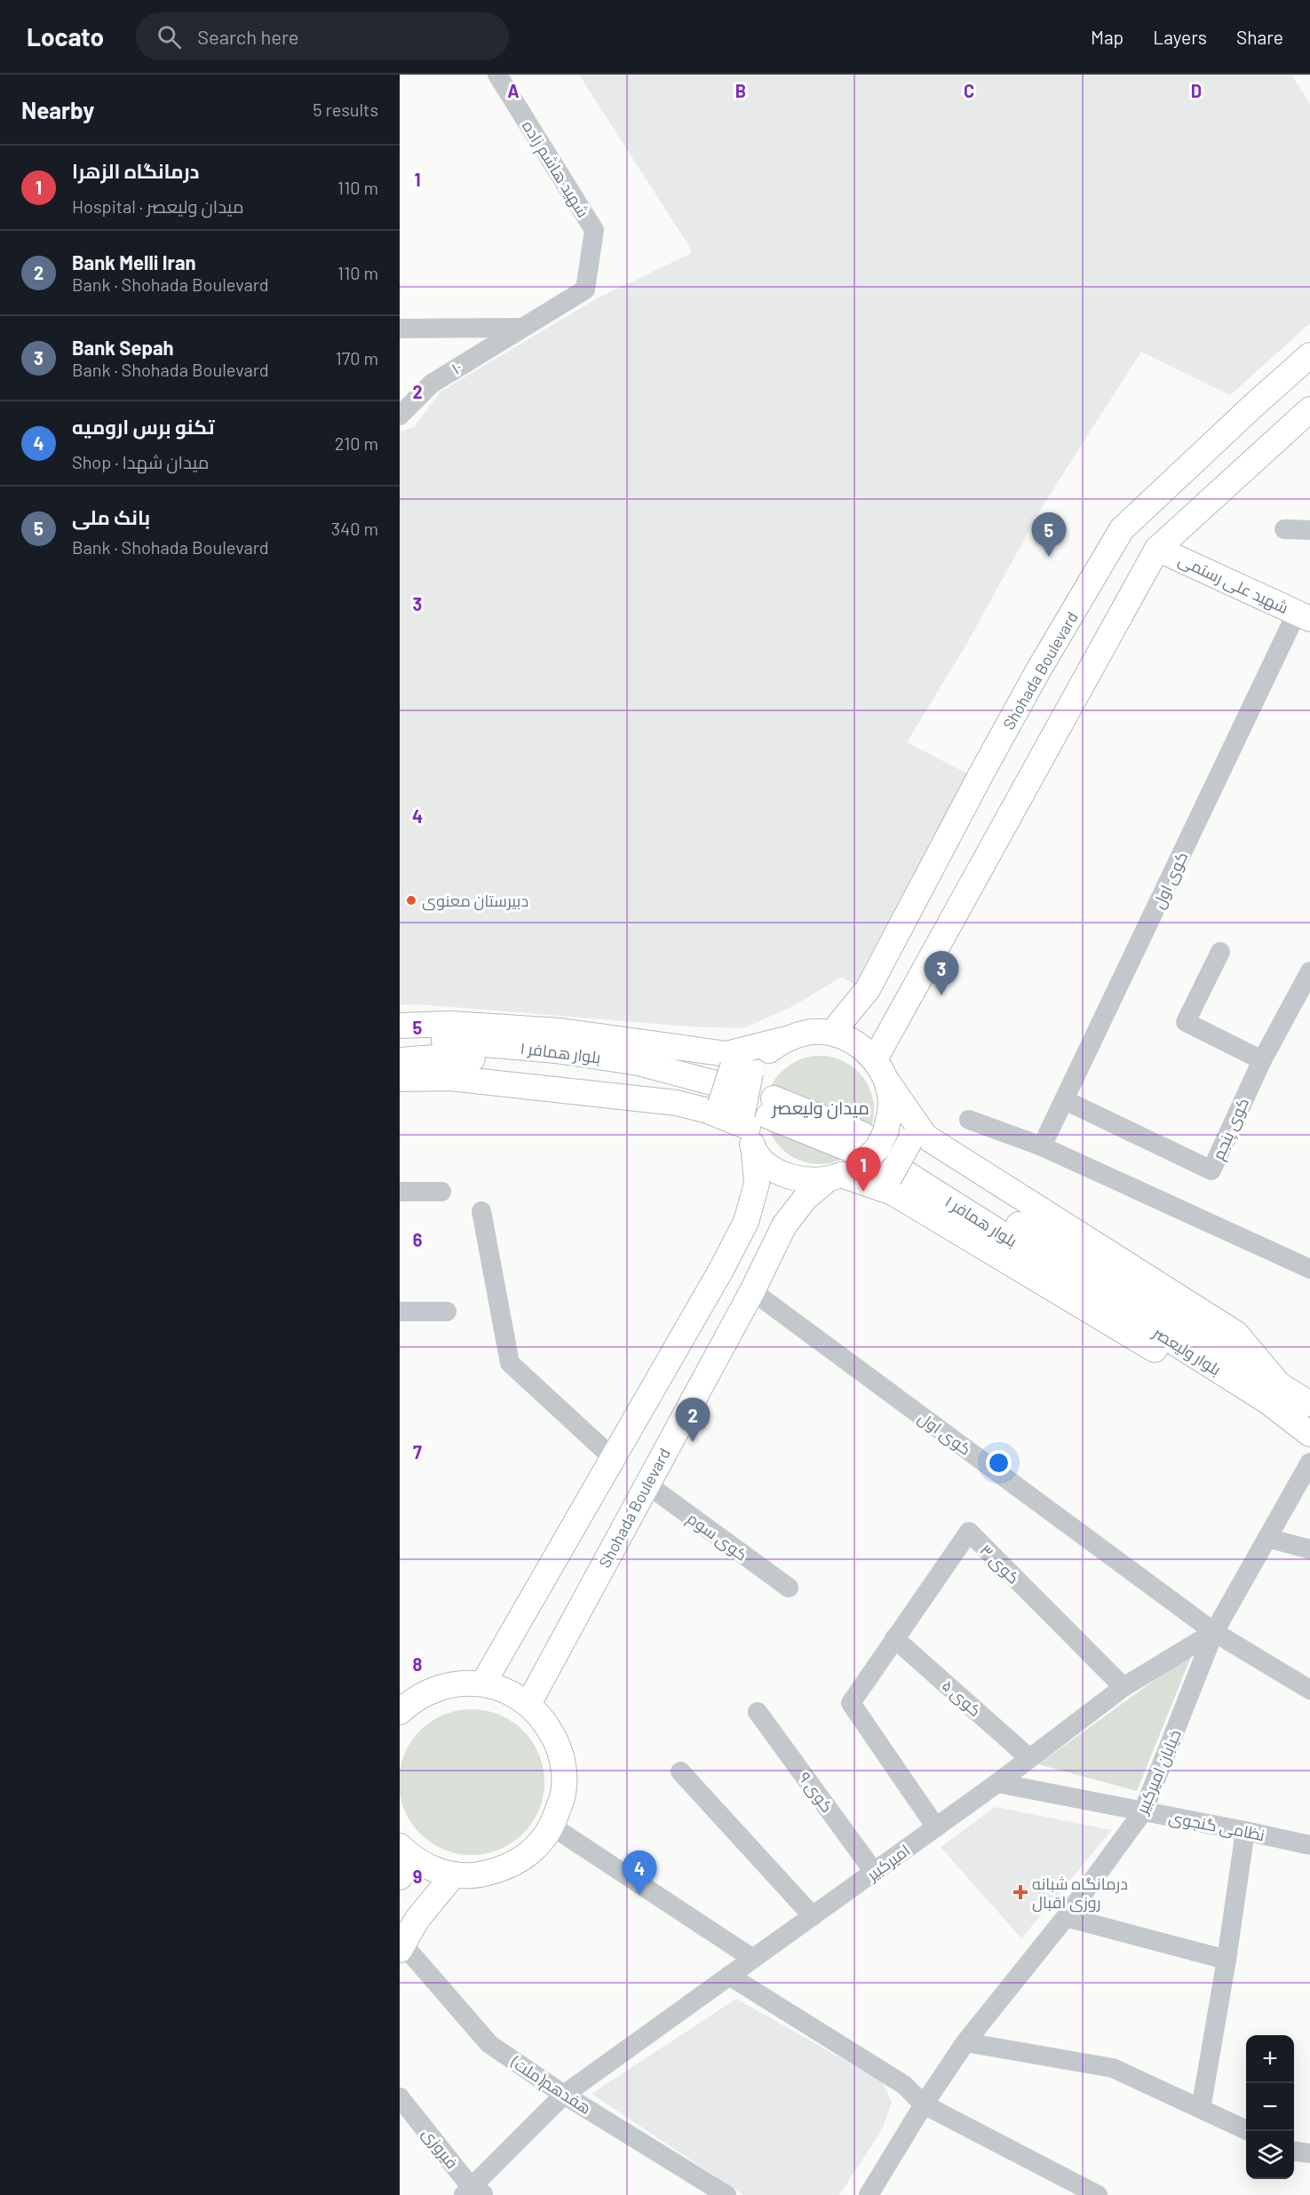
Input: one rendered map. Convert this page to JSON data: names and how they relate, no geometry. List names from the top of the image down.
{
  "streets": {
    "main road": [
      "شهید علی رستمی",
      "Shohada Boulevard",
      "بلوار همافر ۱",
      "بلوار ولیعصر"
    ],
    "street": [
      "شهید هاشم زاده",
      "۱۰",
      "کوی اول",
      "کوی پنجم",
      "کوی سوم",
      "کوی ۳",
      "کوی ۵",
      "خیابان امیرکبیر",
      "کوی ۹",
      "نظامی گنجوی",
      "امیرکبیر",
      "هفدهم(ملت)",
      "فیروزی"
    ]
  },
  "crossings": [
    ["شهید هاشم زاده", "۱۰"],
    ["شهید علی رستمی", "کوی اول"],
    ["Shohada Boulevard", "کوی اول"],
    ["Shohada Boulevard", "کوی سوم"],
    ["کوی اول", "کوی پنجم"],
    ["کوی اول", "خیابان امیرکبیر"],
    ["کوی اول", "امیرکبیر"],
    ["بلوار همافر ۱", "بلوار ولیعصر"],
    ["کوی ۳", "کوی ۵"],
    ["کوی ۳", "امیرکبیر"],
    ["کوی ۵", "امیرکبیر"],
    ["خیابان امیرکبیر", "نظامی گنجوی"],
    ["خیابان امیرکبیر", "امیرکبیر"],
    ["کوی ۹", "امیرکبیر"],
    ["نظامی گنجوی", "امیرکبیر"],
    ["امیرکبیر", "هفدهم(ملت)"],
    ["امیرکبیر", "فیروزی"]
  ],
  "districts": ["میدان ولیعصر"],
  "places": {
    "other": ["دبیرستان معنوی"],
    "health": ["درمانگاه شبانه روزی اقبال"]
  },
  "page": {
    "header": "Locato",
    "search": "Search here",
    "nav": ["Map", "Layers", "Share"],
    "heading": ["Nearby", "5 results"],
    "list": [
      {
        "mark": "1",
        "name": "درمانگاه الزهرا",
        "note": "Hospital · میدان ولیعصر",
        "value": "110 m"
      },
      {
        "mark": "2",
        "name": "Bank Melli Iran",
        "note": "Bank · Shohada Boulevard",
        "value": "110 m"
      },
      {
        "mark": "3",
        "name": "Bank Sepah",
        "note": "Bank · Shohada Boulevard",
        "value": "170 m"
      },
      {
        "mark": "4",
        "name": "تکنو برس ارومیه",
        "note": "Shop · میدان شهدا",
        "value": "210 m"
      },
      {
        "mark": "5",
        "name": "بانک ملی",
        "note": "Bank · Shohada Boulevard",
        "value": "340 m"
      }
    ],
    "pins": [
      "5",
      "3",
      "1",
      "2",
      "4"
    ],
    "map_buttons": ["+", "−"]
  },
  "grid": {
    "columns": [
      "A",
      "B",
      "C",
      "D"
    ],
    "rows": [
      "1",
      "2",
      "3",
      "4",
      "5",
      "6",
      "7",
      "8",
      "9"
    ]
  }
}
